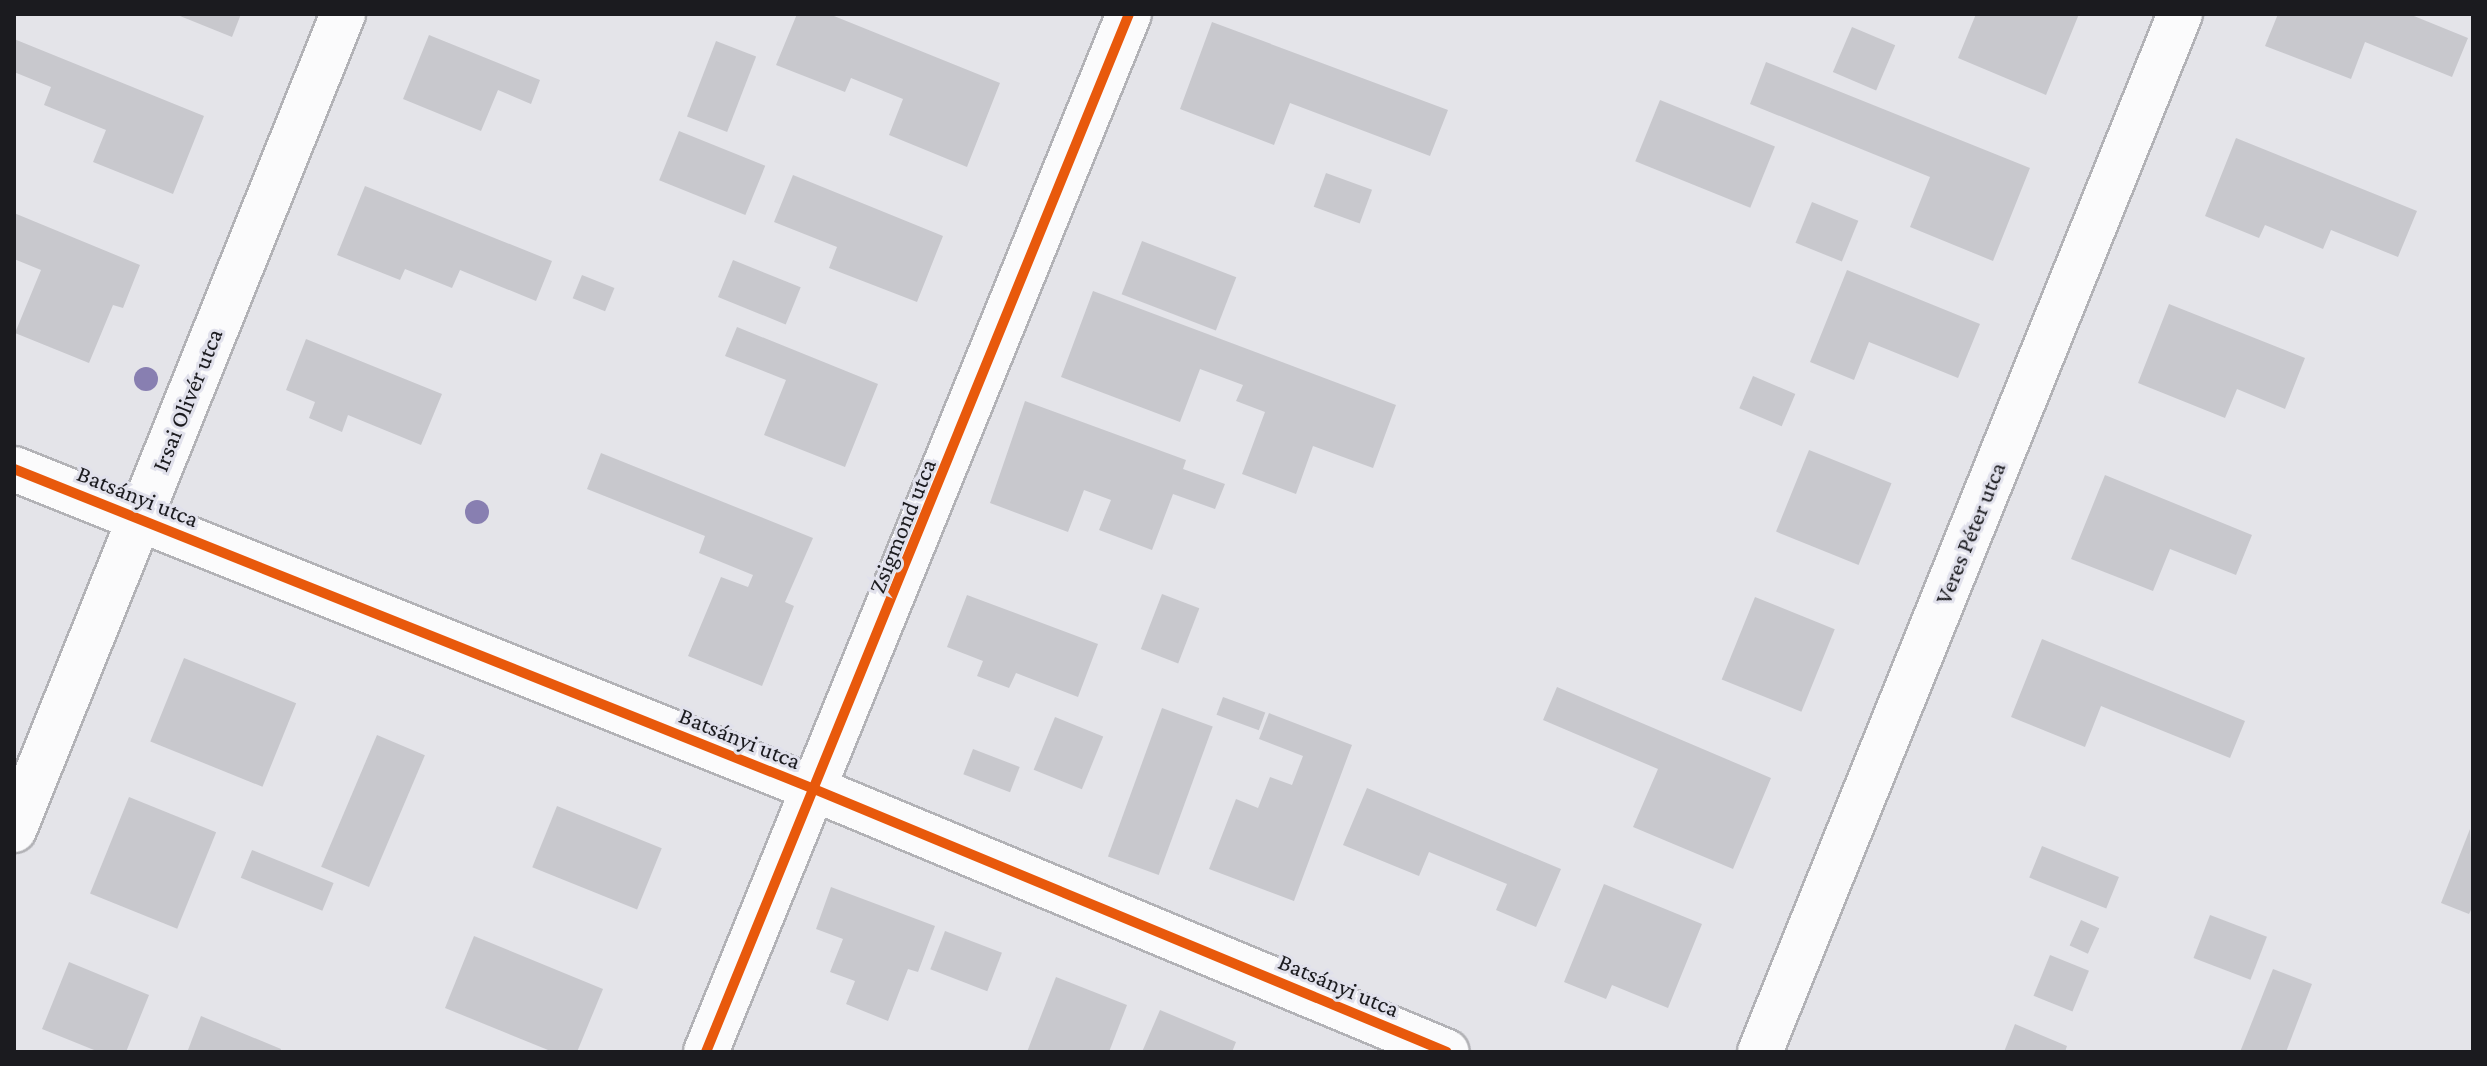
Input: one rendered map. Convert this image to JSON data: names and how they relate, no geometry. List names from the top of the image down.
{
  "streets": {
    "street": [
      "Irsai Olivér utca",
      "Batsányi utca",
      "Zsigmond utca",
      "Veres Péter utca"
    ]
  },
  "crossings": [
    ["Irsai Olivér utca", "Batsányi utca"],
    ["Batsányi utca", "Zsigmond utca"]
  ]
}
